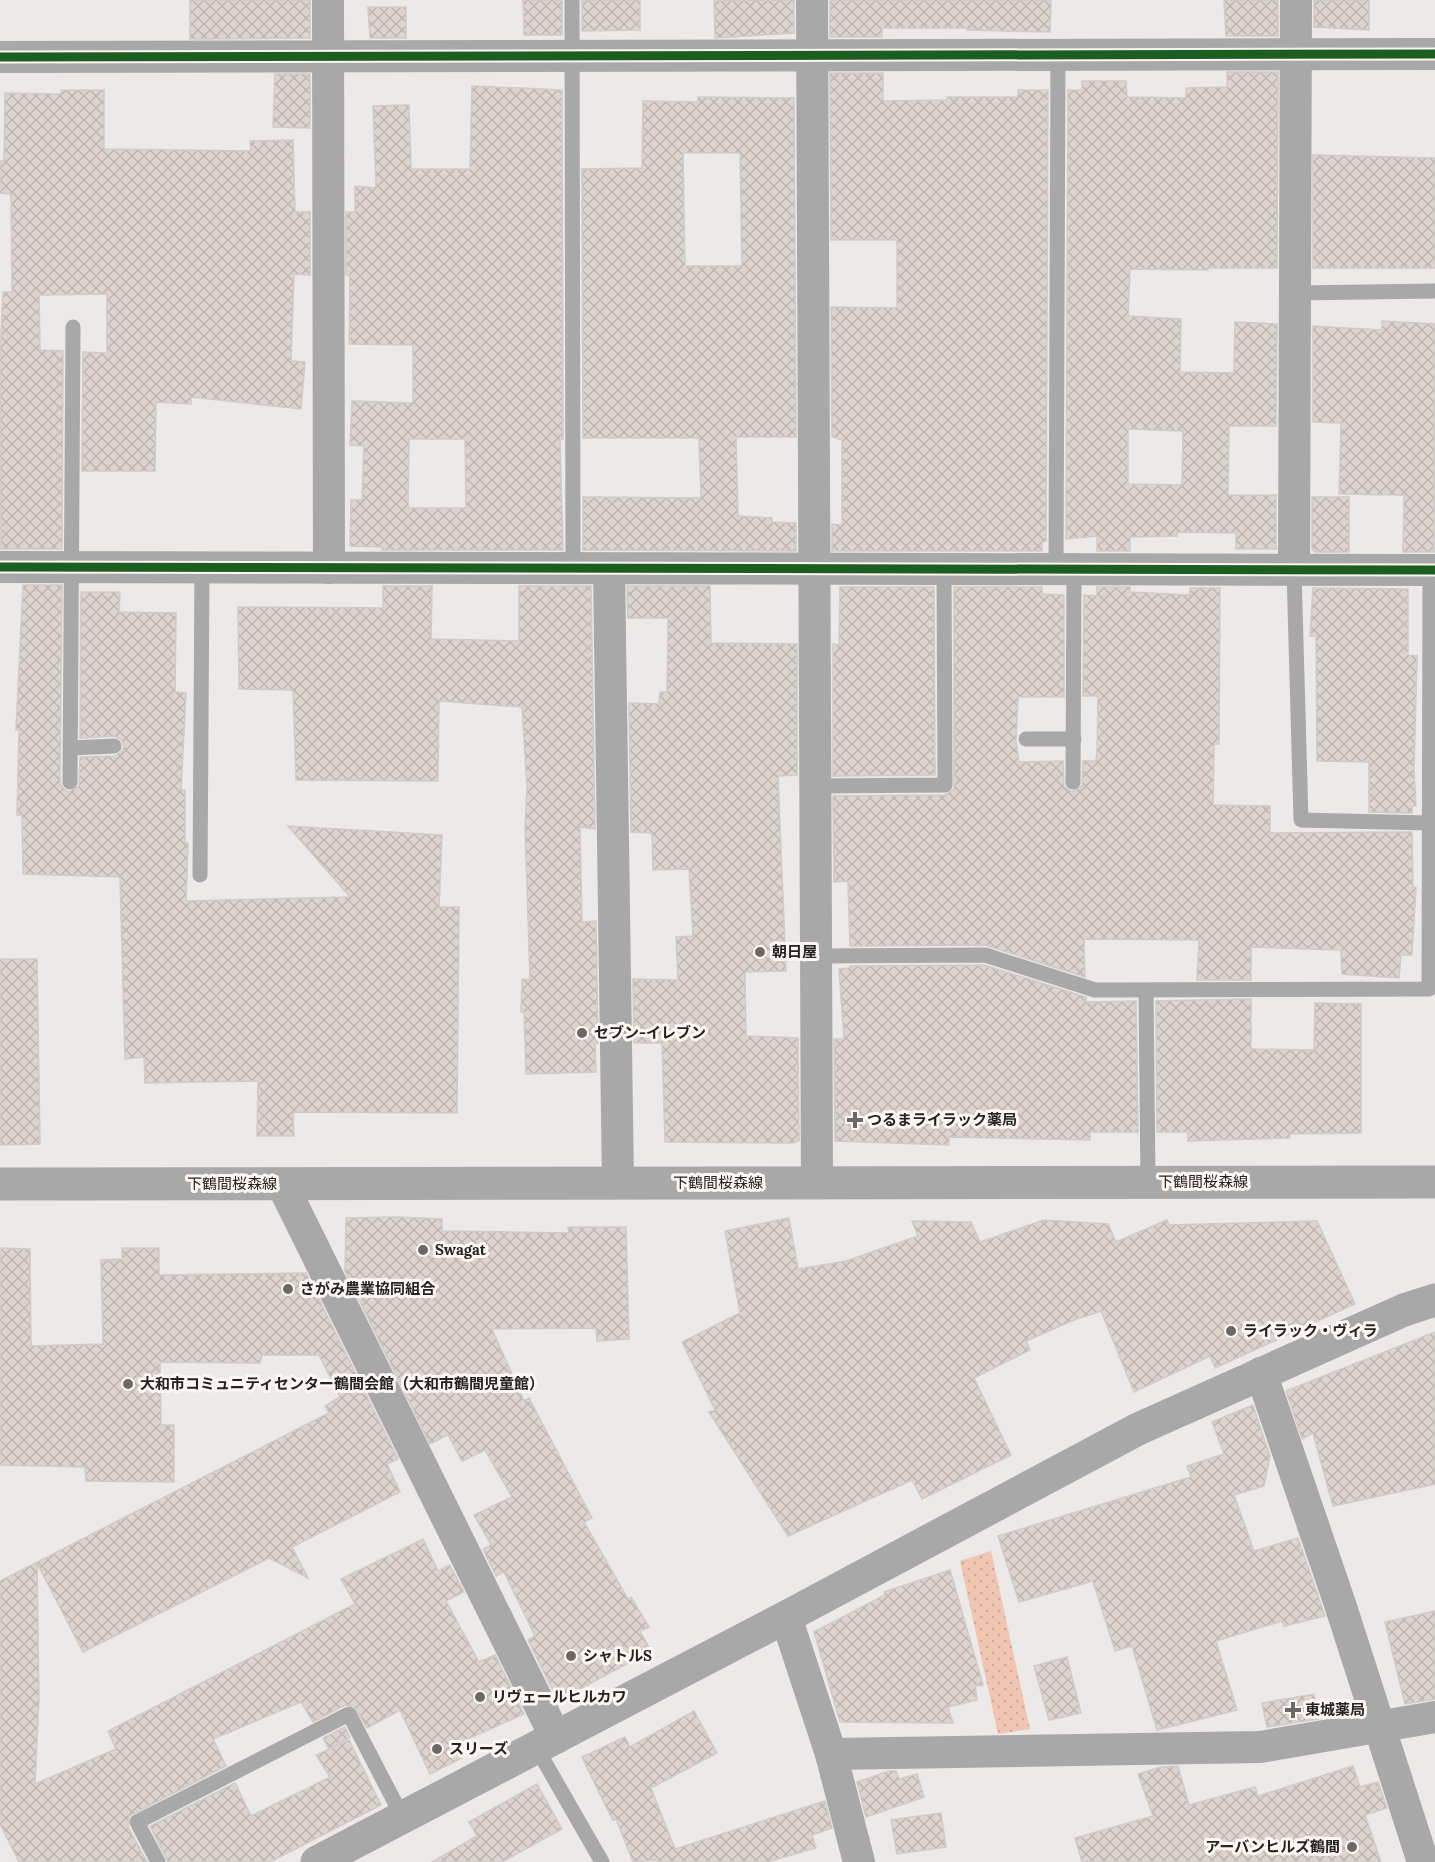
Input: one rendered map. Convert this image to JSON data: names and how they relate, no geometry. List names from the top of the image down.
{
  "streets": {
    "street": ["下鶴間桜森線"]
  },
  "places": {
    "other": [
      "朝日屋",
      "セブン-イレブン",
      "Swagat",
      "さがみ農業協同組合",
      "ライラック・ヴィラ",
      "大和市コミュニティセンター鶴間会館（大和市鶴間児童館）",
      "シャトルS",
      "リヴェールヒルカワ",
      "スリーズ",
      "アーバンヒルズ鶴間"
    ],
    "health": ["つるまライラック薬局", "東城薬局"]
  }
}
